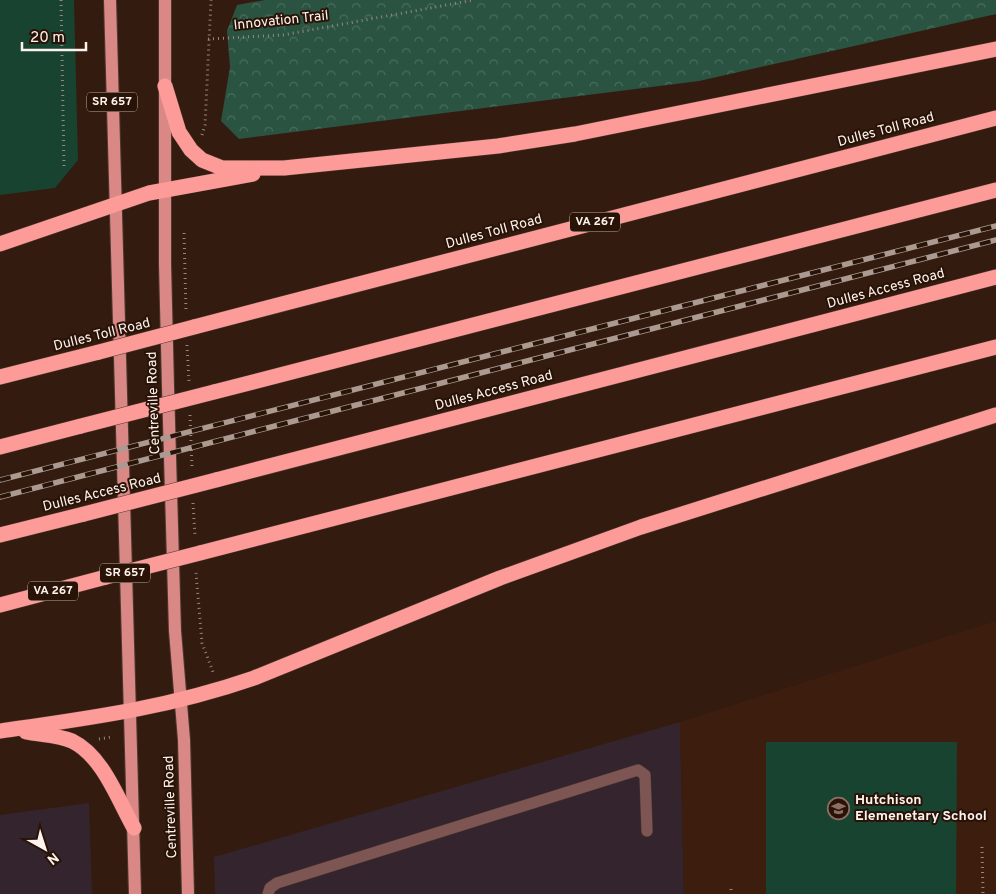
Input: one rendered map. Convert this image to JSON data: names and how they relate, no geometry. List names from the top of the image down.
{
  "streets": {
    "highway": ["Dulles Toll Road", "VA 267", "Dulles Access Road"],
    "main road": ["SR 657", "Centreville Road"],
    "path": ["Innovation Trail"]
  },
  "places": {
    "school or university": ["Hutchison Elemenetary School"]
  },
  "scale_bar": "20 m",
  "north": "bottom right"
}
